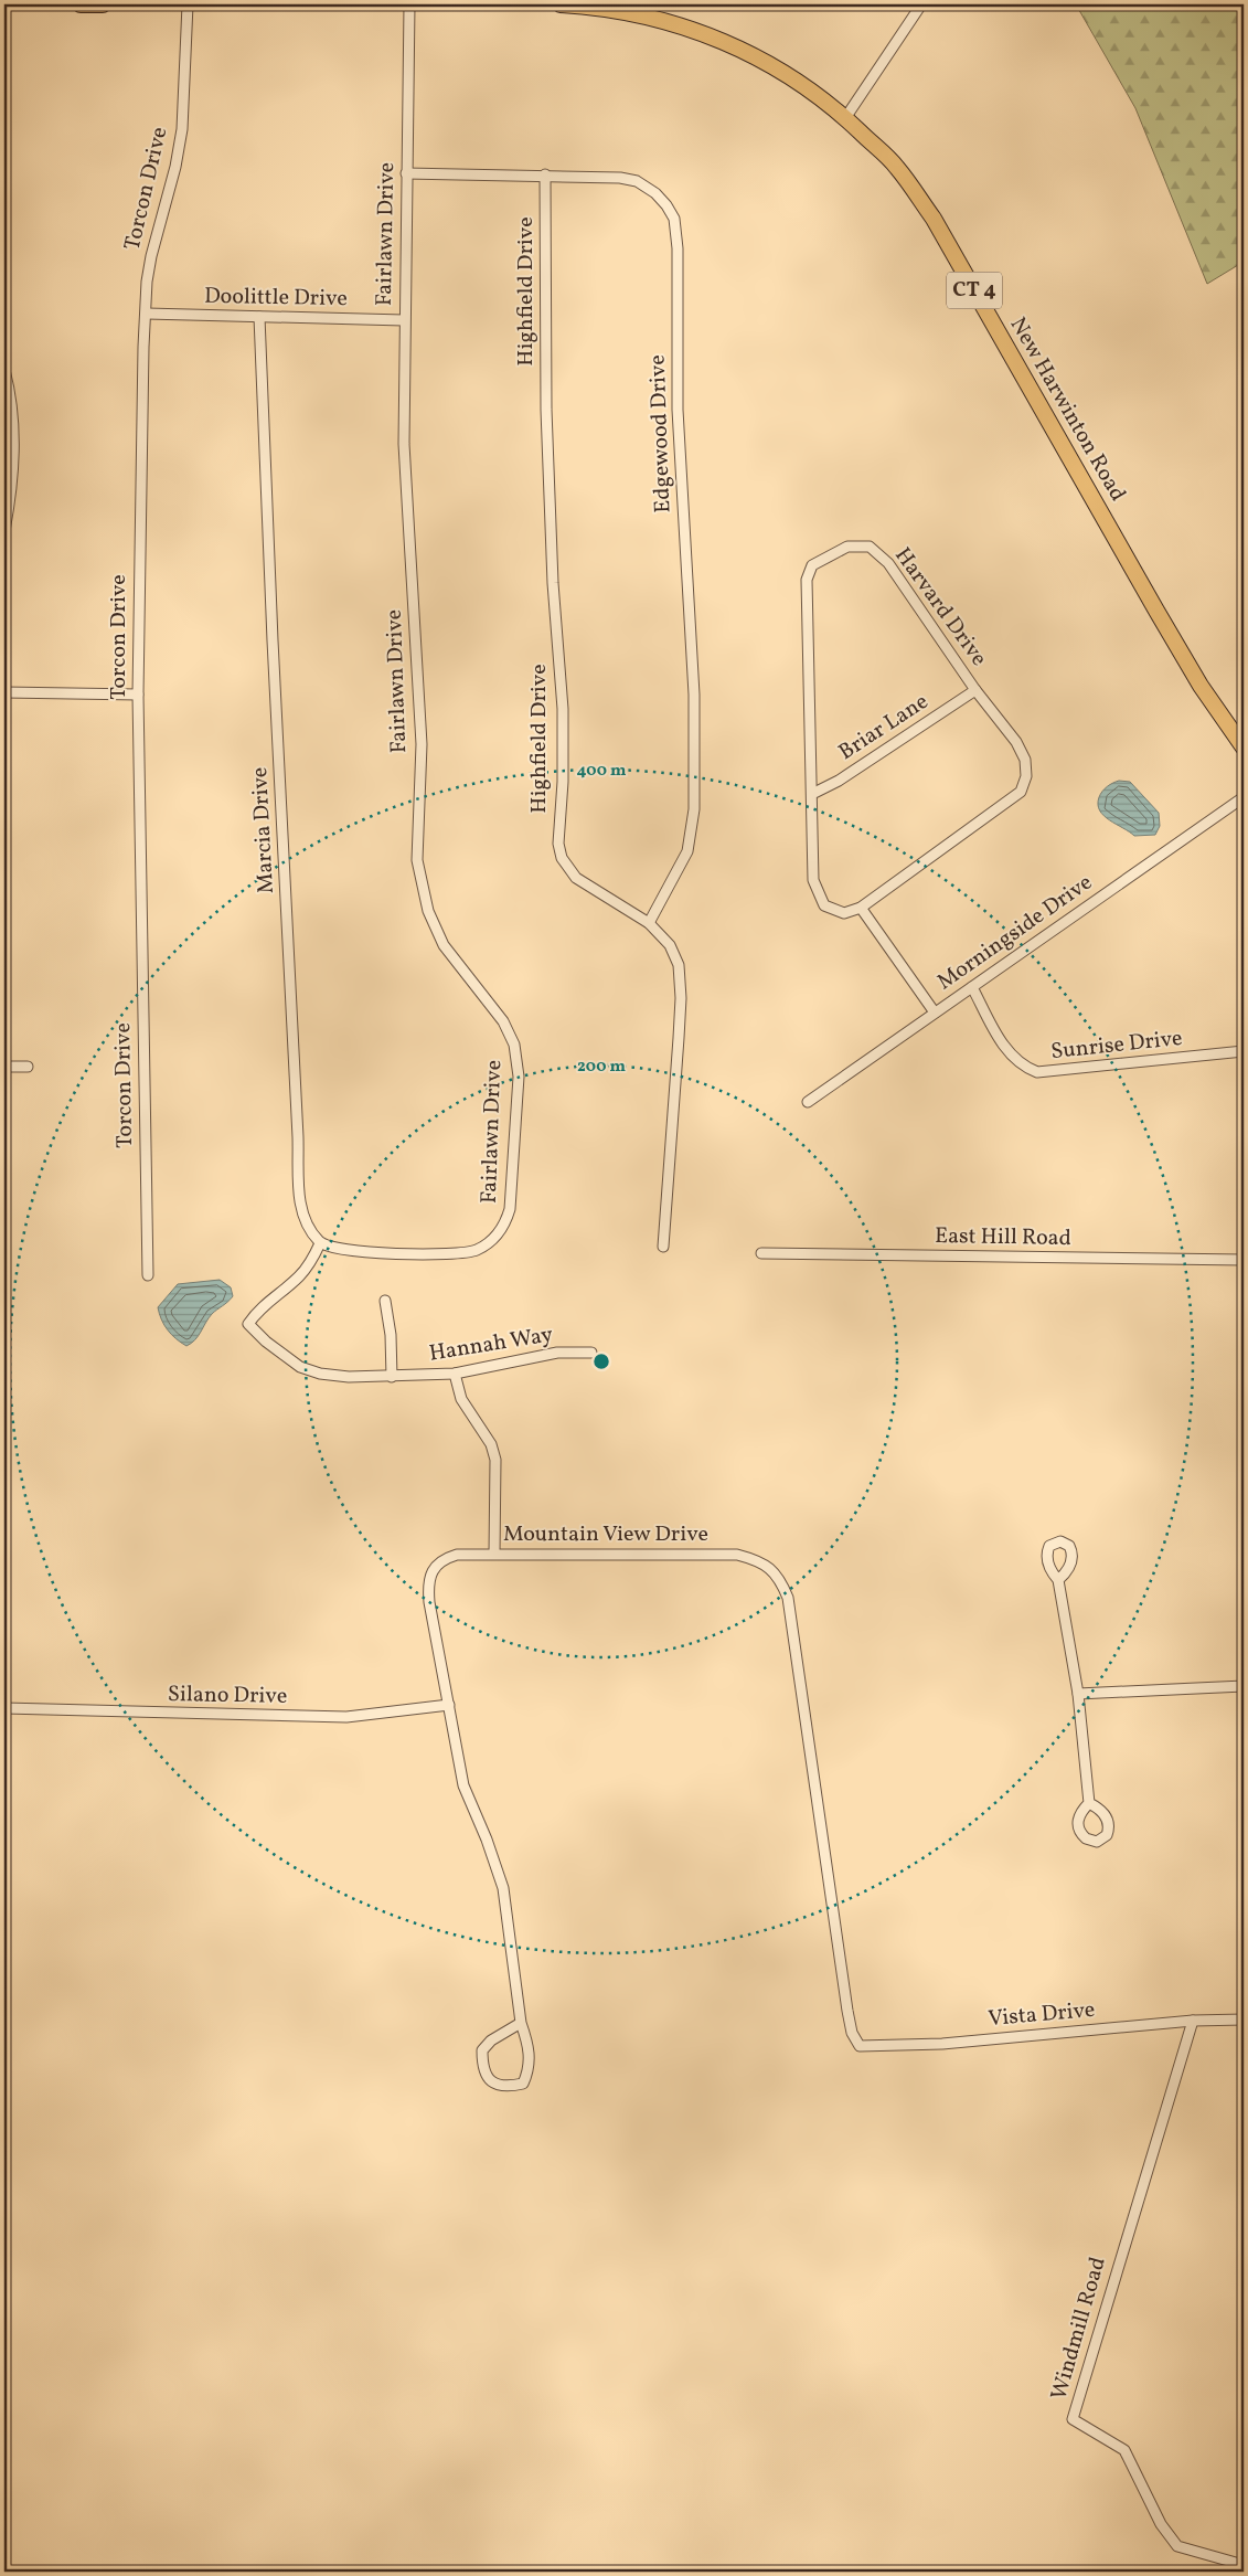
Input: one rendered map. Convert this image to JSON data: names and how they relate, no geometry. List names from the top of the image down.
{
  "streets": {
    "main road": ["CT 4", "New Harwinton Road"],
    "street": [
      "Torcon Drive",
      "Fairlawn Drive",
      "Highfield Drive",
      "Doolittle Drive",
      "Edgewood Drive",
      "Harvard Drive",
      "Briar Lane",
      "Marcia Drive",
      "Morningside Drive",
      "Sunrise Drive",
      "East Hill Road",
      "Hannah Way",
      "Mountain View Drive",
      "Silano Drive",
      "Vista Drive",
      "Windmill Road"
    ]
  },
  "crossings": [
    ["Torcon Drive", "Doolittle Drive"],
    ["Fairlawn Drive", "Doolittle Drive"],
    ["Fairlawn Drive", "Edgewood Drive"],
    ["Fairlawn Drive", "Marcia Drive"],
    ["Fairlawn Drive", "Hannah Way"],
    ["Highfield Drive", "Edgewood Drive"],
    ["Doolittle Drive", "Marcia Drive"],
    ["Harvard Drive", "Briar Lane"],
    ["Marcia Drive", "Hannah Way"],
    ["Morningside Drive", "Sunrise Drive"],
    ["Mountain View Drive", "Silano Drive"],
    ["Mountain View Drive", "Vista Drive"],
    ["Vista Drive", "Windmill Road"]
  ],
  "rings": ["400 m", "200 m"]
}
